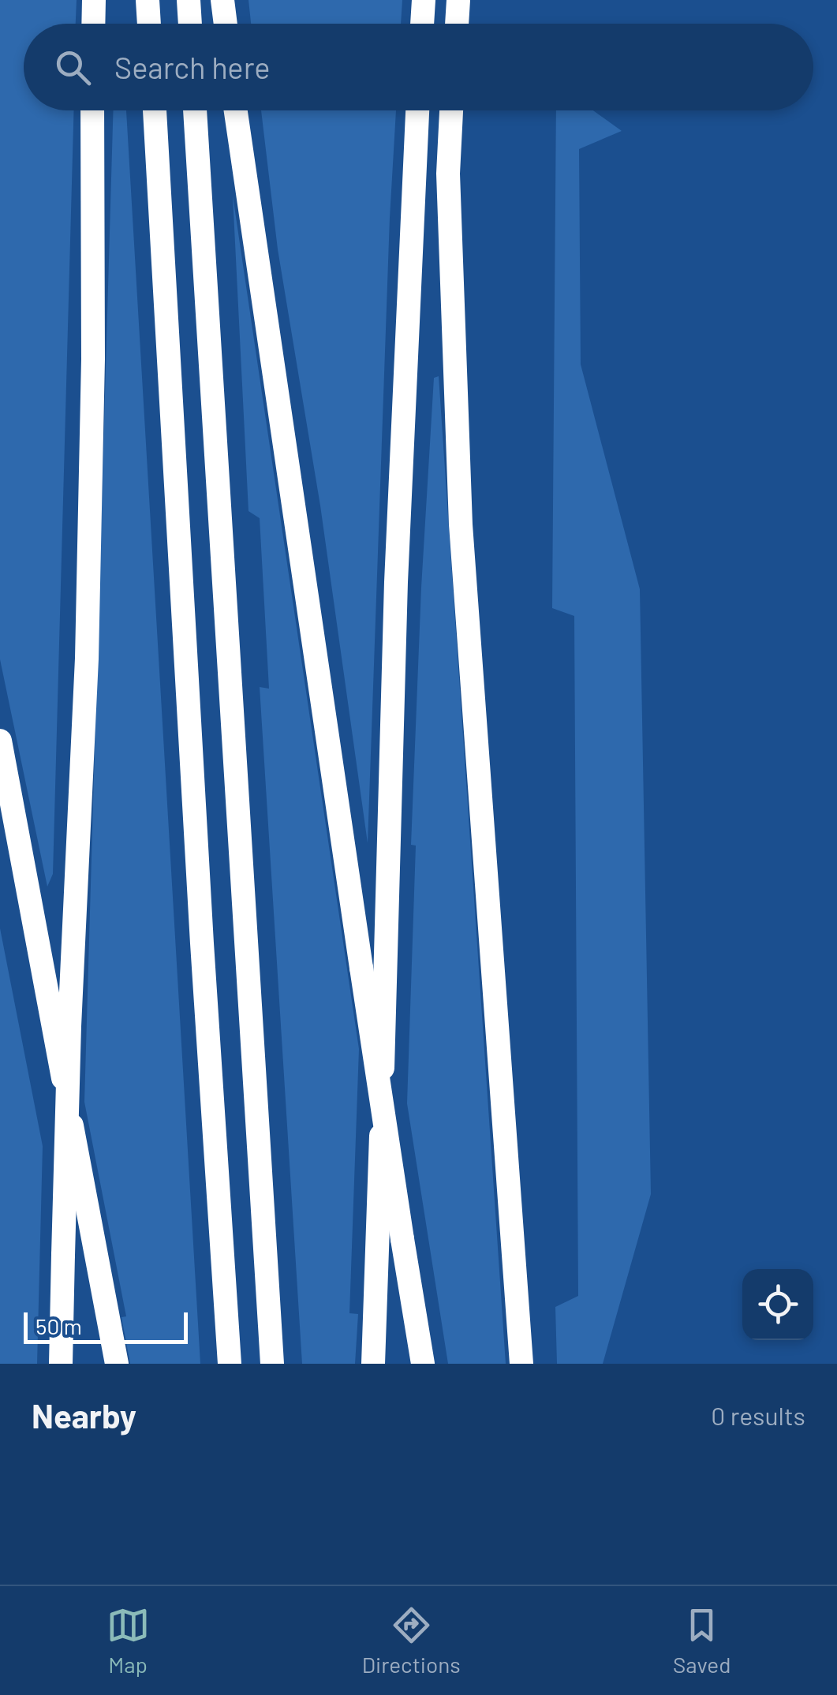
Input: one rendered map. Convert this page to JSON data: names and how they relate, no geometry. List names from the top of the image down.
{
  "scale_bar": "50 m",
  "page": {
    "search": "Search here",
    "scale": "50 m",
    "heading": ["Nearby", "0 results"],
    "nav": ["Map", "Directions", "Saved"]
  }
}
